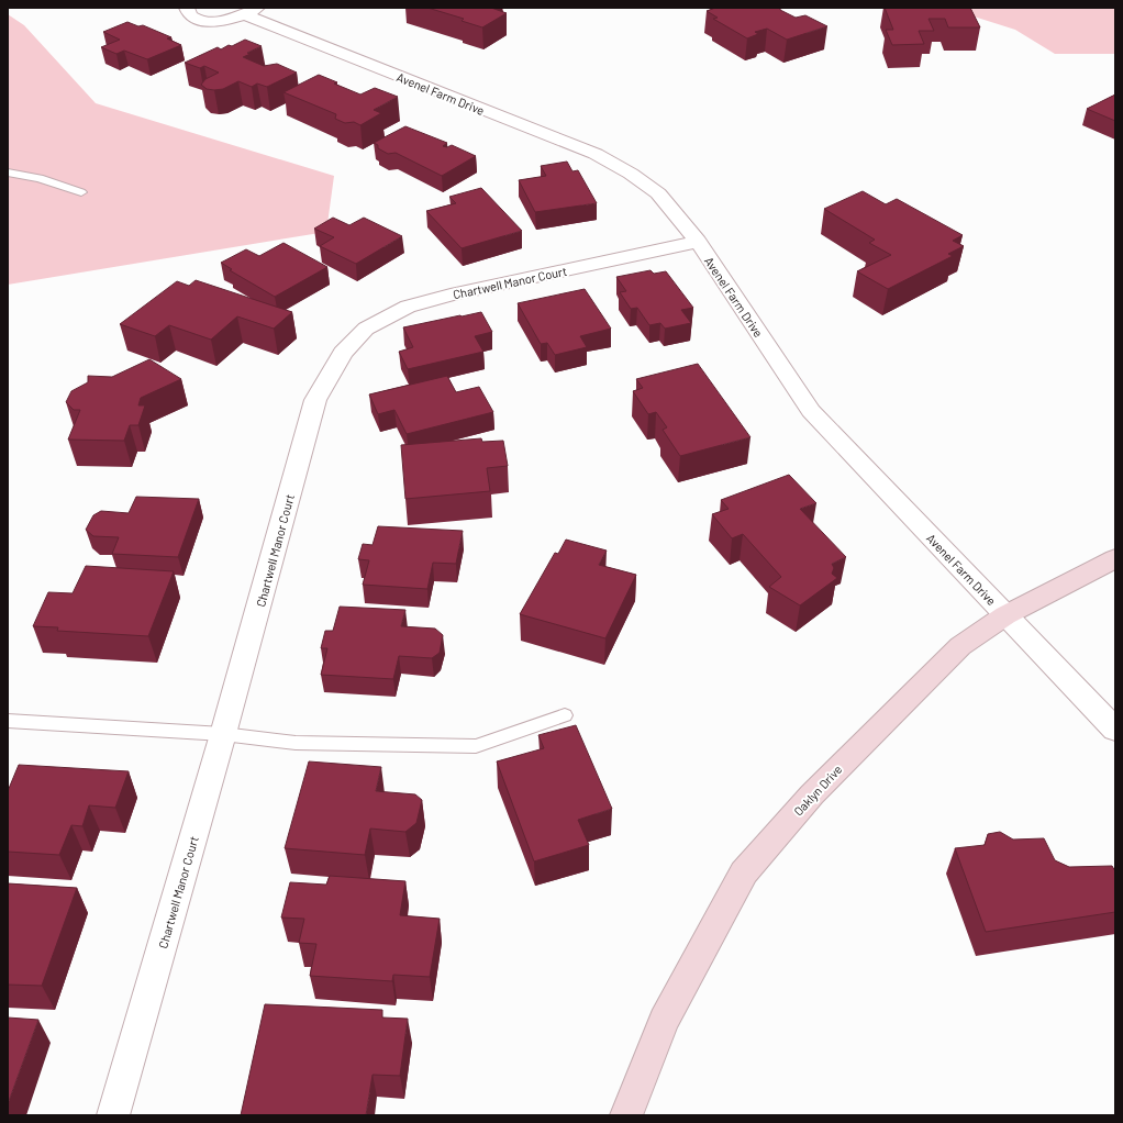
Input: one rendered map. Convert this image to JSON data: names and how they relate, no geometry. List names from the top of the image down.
{
  "streets": {
    "street": ["Avenel Farm Drive", "Chartwell Manor Court", "Oaklyn Drive"]
  },
  "crossings": [
    ["Avenel Farm Drive", "Chartwell Manor Court"],
    ["Avenel Farm Drive", "Oaklyn Drive"]
  ]
}
